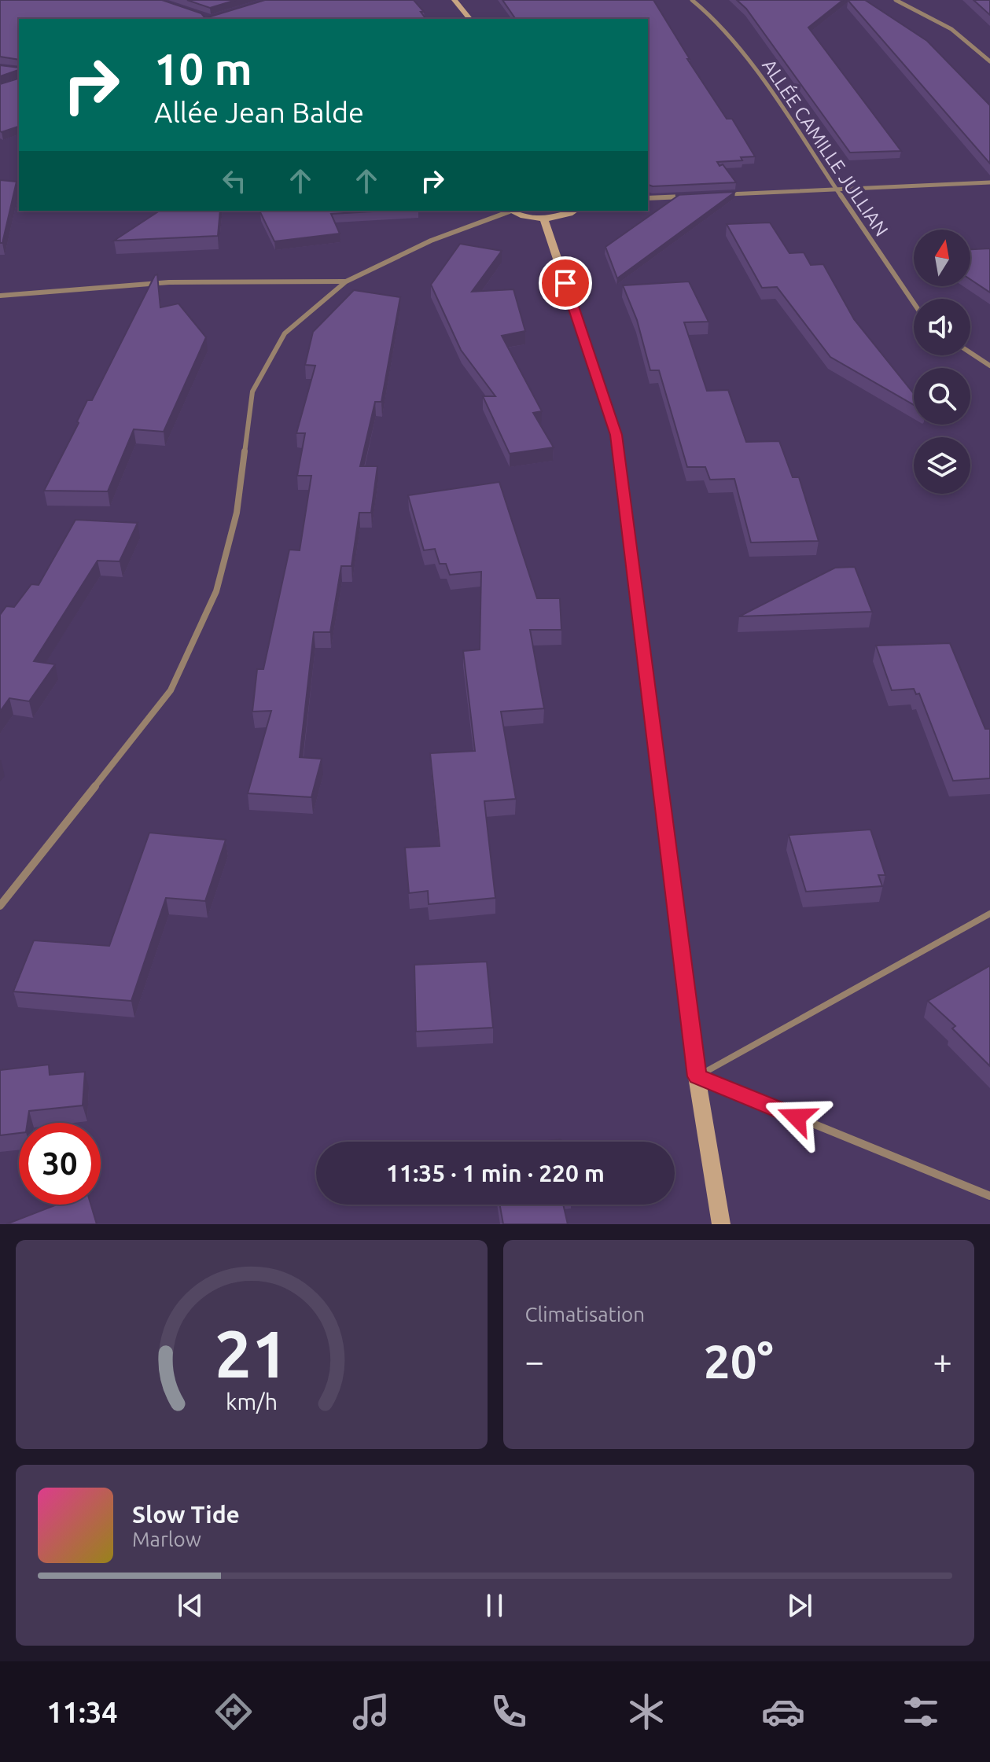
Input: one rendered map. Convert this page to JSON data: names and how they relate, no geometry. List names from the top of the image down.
{
  "streets": {
    "street": ["ALLÉE CAMILLE JULLIAN"]
  },
  "north": "top",
  "page": {
    "turn": ["10 m", "Allée Jean Balde"],
    "limit": "30",
    "trip": "11:35 · 1 min · 220 m",
    "tile": "Climatisation",
    "heat": ["−", "20°", "+"],
    "song": ["Slow Tide", "Marlow"],
    "tabs": "11:34",
    "gauge": ["21", "km/h"]
  }
}
